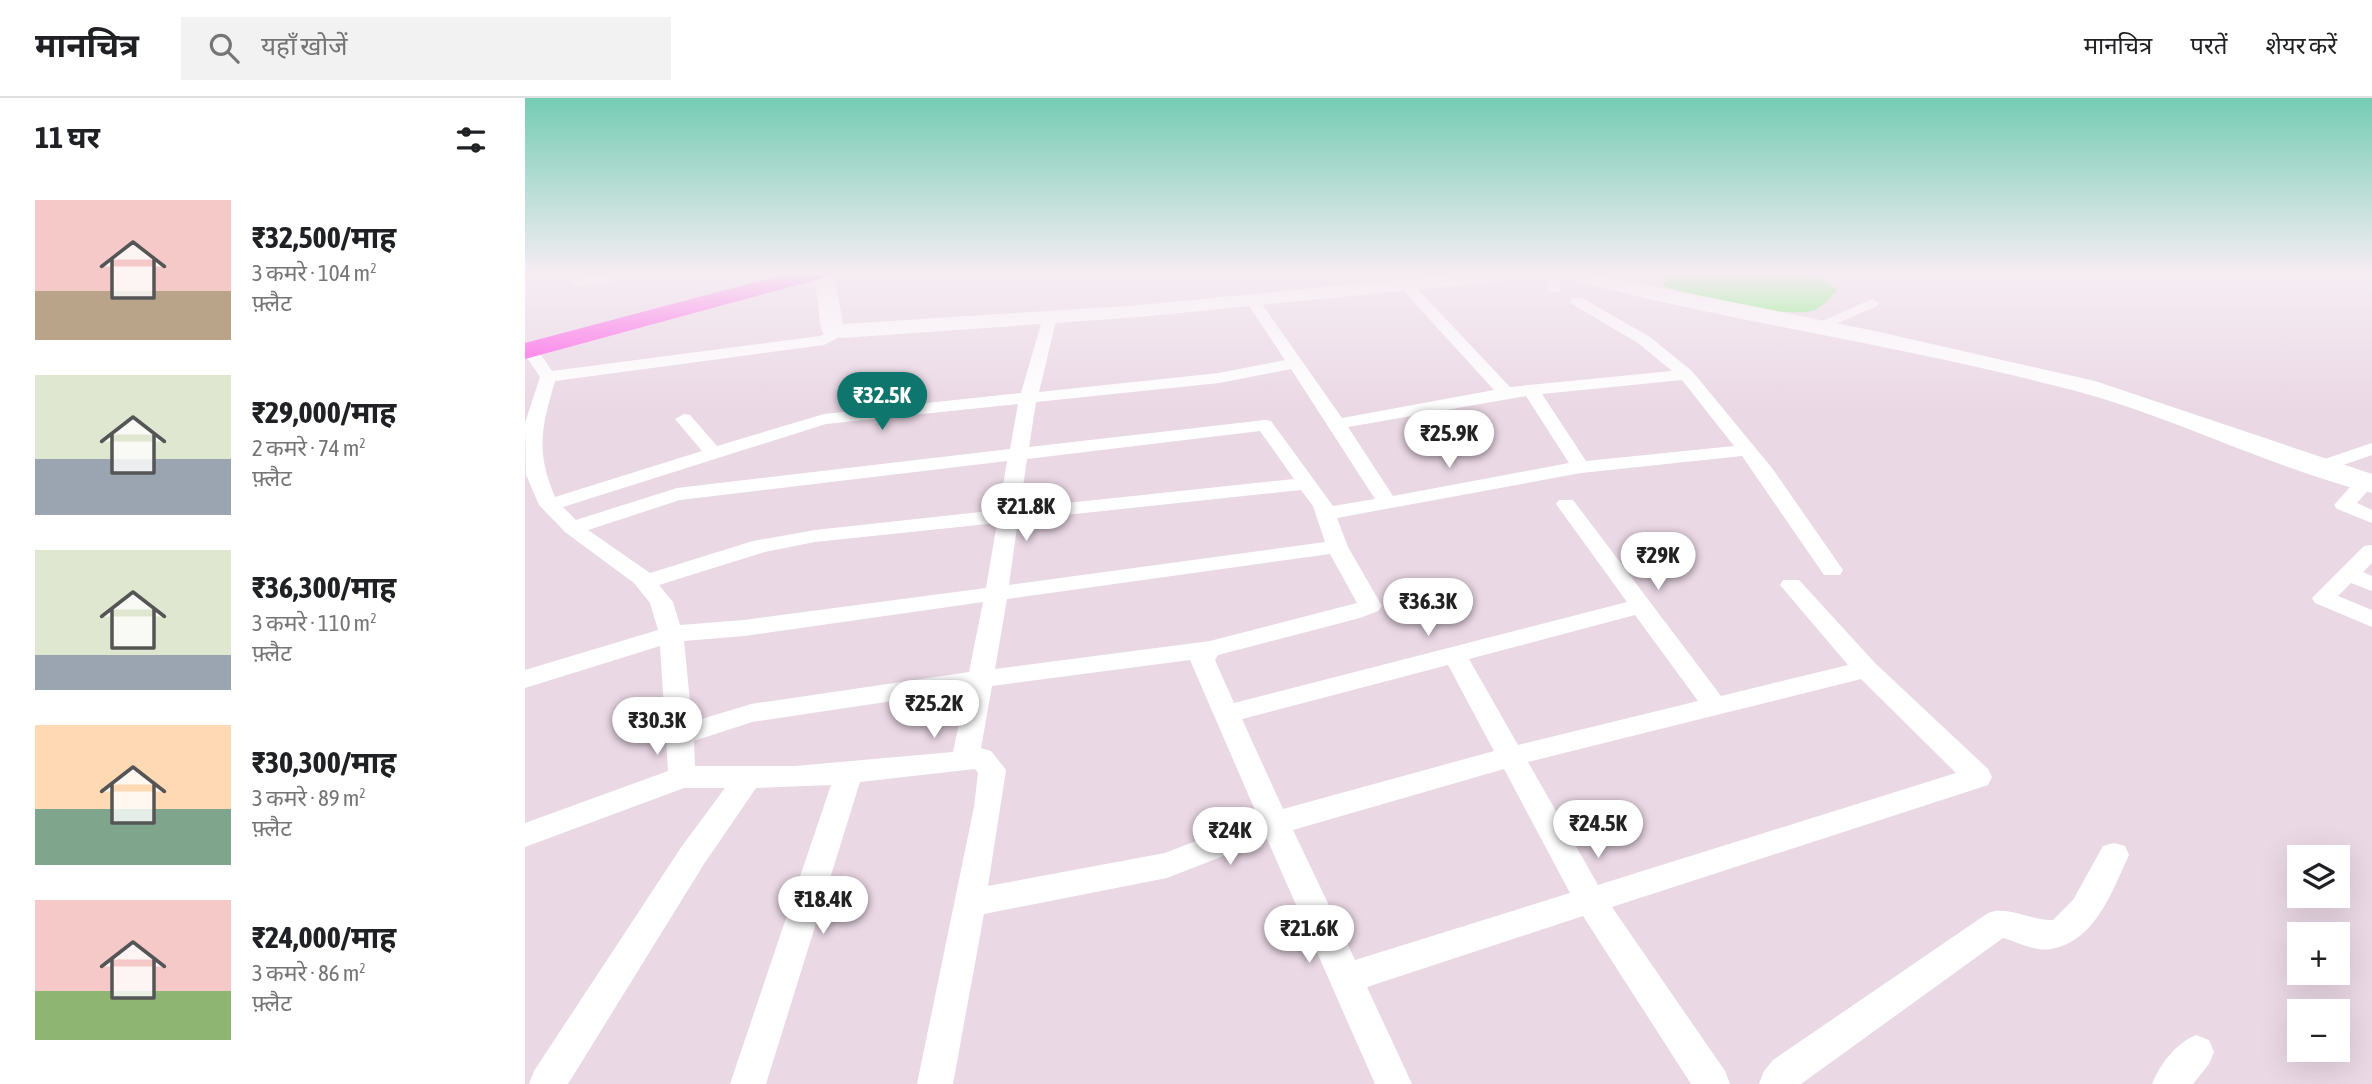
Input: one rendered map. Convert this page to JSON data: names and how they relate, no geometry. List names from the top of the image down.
{
  "page": {
    "header": "मानचित्र",
    "search": "यहाँ खोजें",
    "nav": ["मानचित्र", "परतें", "शेयर करें"],
    "heading": "11 घर",
    "list": [
      {
        "name": "₹32,500/माह",
        "note": "3 कमरे · 104 m² · फ़्लैट"
      },
      {
        "name": "₹29,000/माह",
        "note": "2 कमरे · 74 m² · फ़्लैट"
      },
      {
        "name": "₹36,300/माह",
        "note": "3 कमरे · 110 m² · फ़्लैट"
      },
      {
        "name": "₹30,300/माह",
        "note": "3 कमरे · 89 m² · फ़्लैट"
      },
      {
        "name": "₹24,000/माह",
        "note": "3 कमरे · 86 m² · फ़्लैट"
      }
    ],
    "price": [
      "₹32.5K",
      "₹25.9K",
      "₹21.8K",
      "₹29K",
      "₹36.3K",
      "₹25.2K",
      "₹30.3K",
      "₹24.5K",
      "₹24K",
      "₹18.4K",
      "₹21.6K"
    ],
    "map_buttons": ["+", "−"]
  }
}
